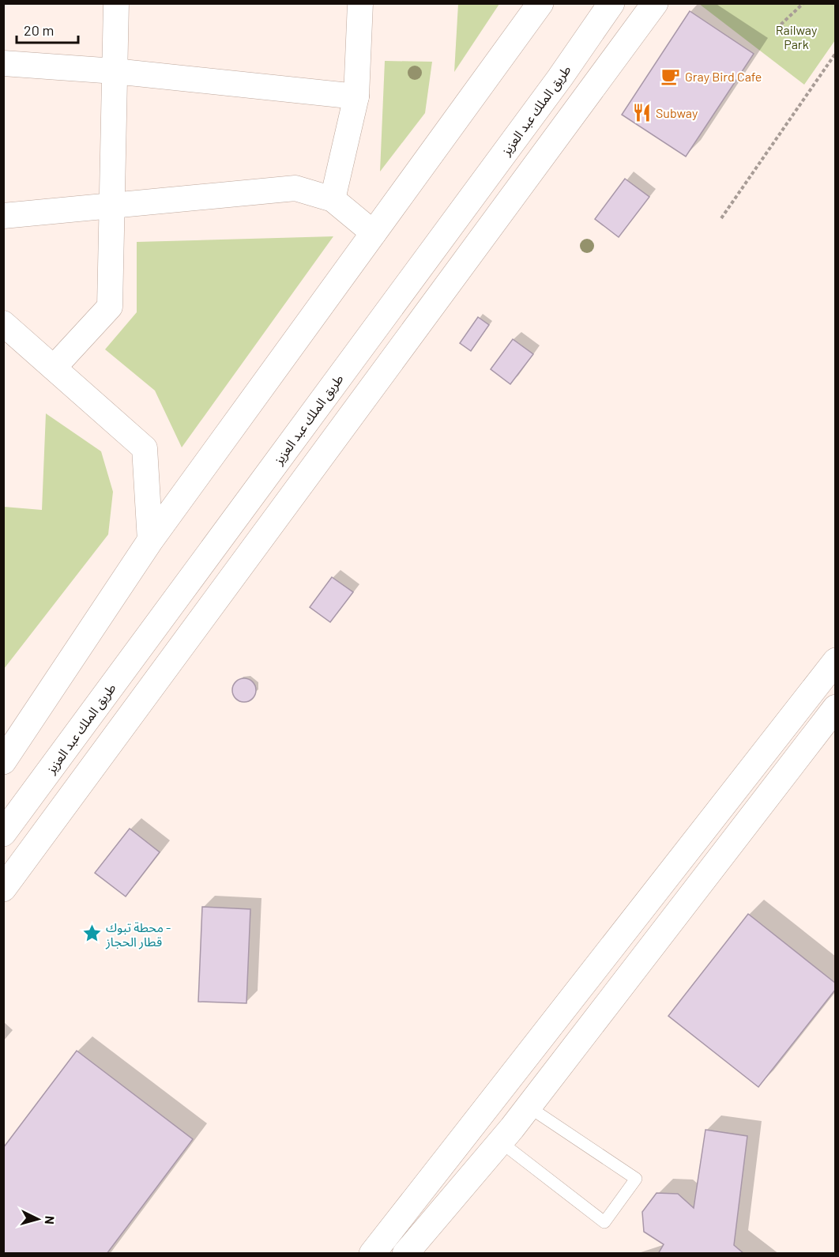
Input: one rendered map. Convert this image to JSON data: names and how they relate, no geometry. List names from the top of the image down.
{
  "streets": {
    "street": ["طريق الملك عبد العزيز"]
  },
  "parks": ["Railway Park"],
  "places": {
    "cafe": ["Gray Bird Cafe"],
    "restaurant": ["Subway"],
    "place": ["محطة تبوك - قطار الحجاز"]
  },
  "scale_bar": "20 m",
  "north": "right"
}
